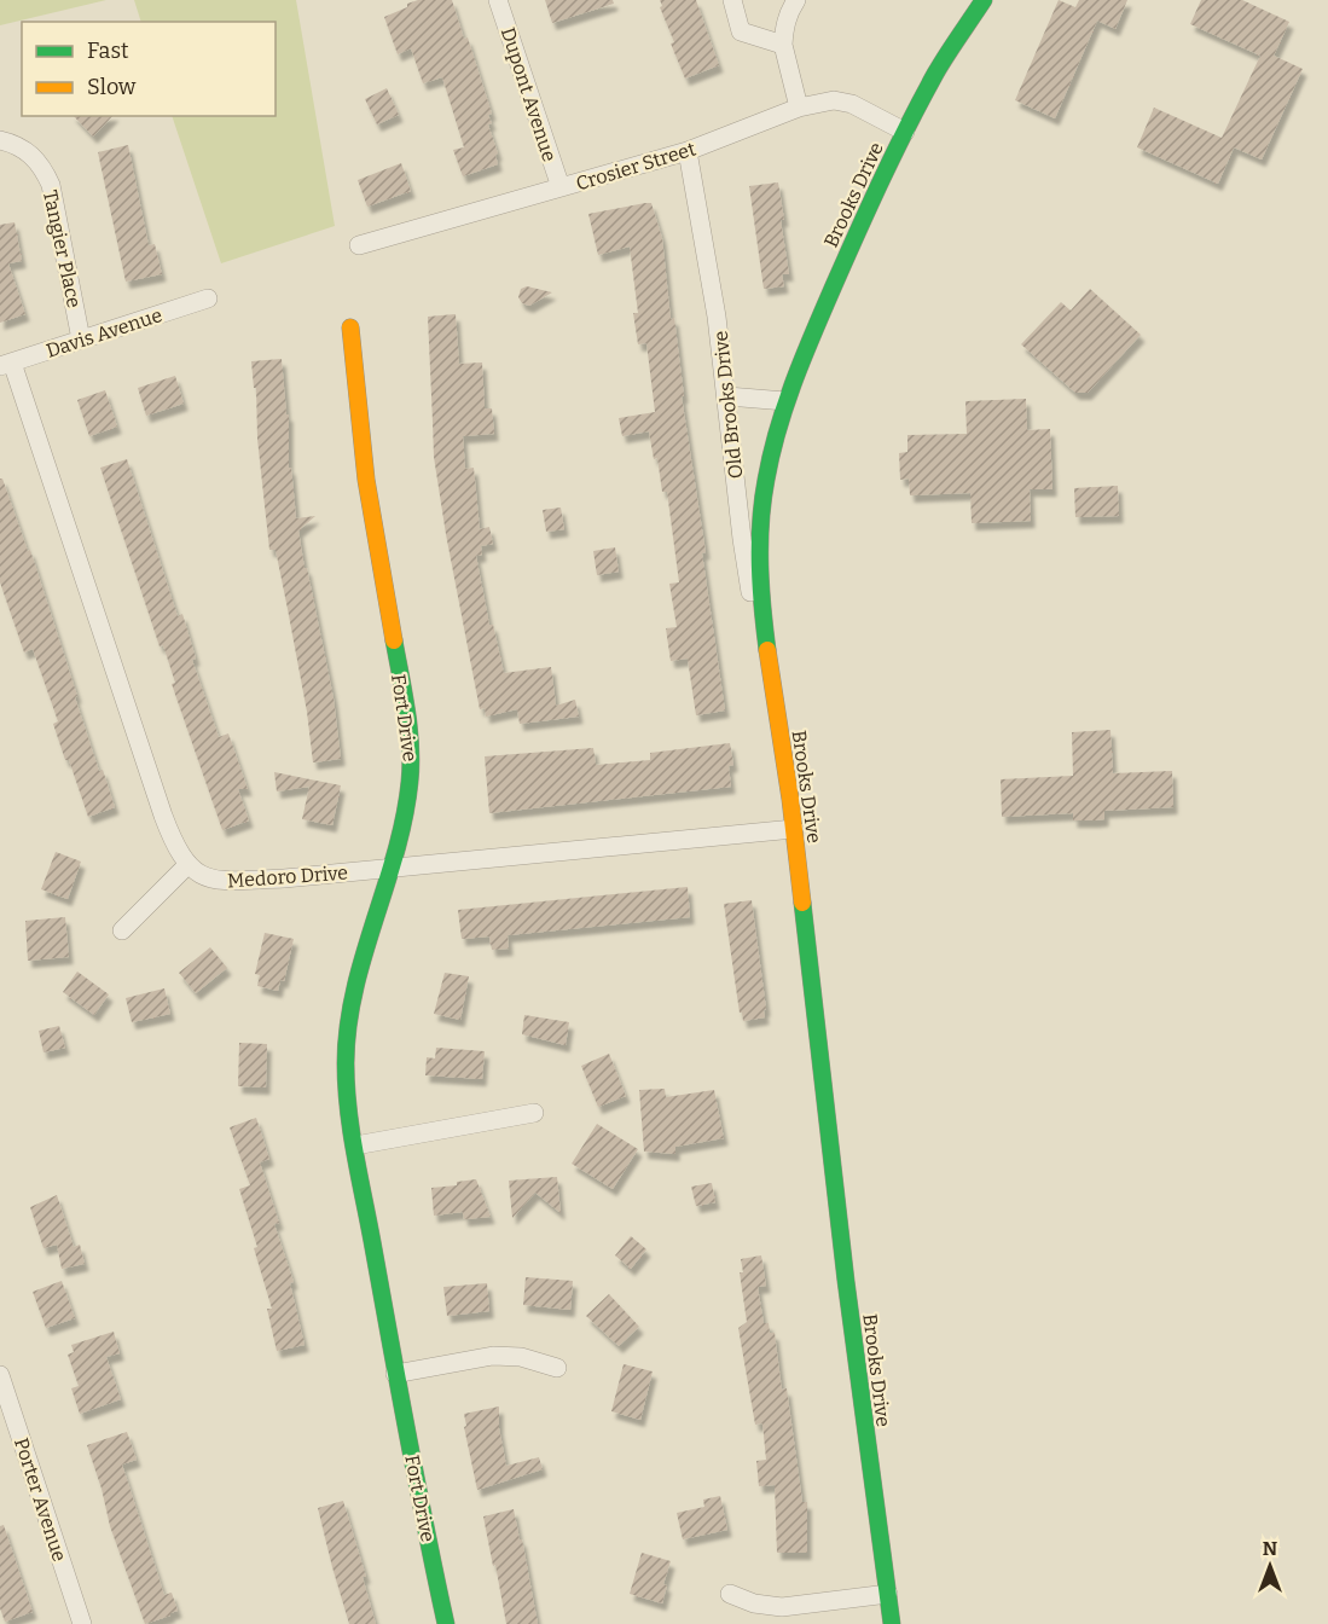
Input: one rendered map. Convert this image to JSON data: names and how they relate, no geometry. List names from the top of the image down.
{
  "streets": {
    "street": [
      "Dupont Avenue",
      "Crosier Street",
      "Brooks Drive",
      "Tangier Place",
      "Davis Avenue",
      "Old Brooks Drive",
      "Fort Drive",
      "Medoro Drive",
      "Porter Avenue"
    ]
  },
  "crossings": [
    ["Dupont Avenue", "Crosier Street"],
    ["Crosier Street", "Brooks Drive"],
    ["Crosier Street", "Old Brooks Drive"],
    ["Brooks Drive", "Old Brooks Drive"],
    ["Brooks Drive", "Medoro Drive"],
    ["Tangier Place", "Davis Avenue"],
    ["Fort Drive", "Medoro Drive"]
  ],
  "legend": ["Fast", "Slow"],
  "north": "top"
}
